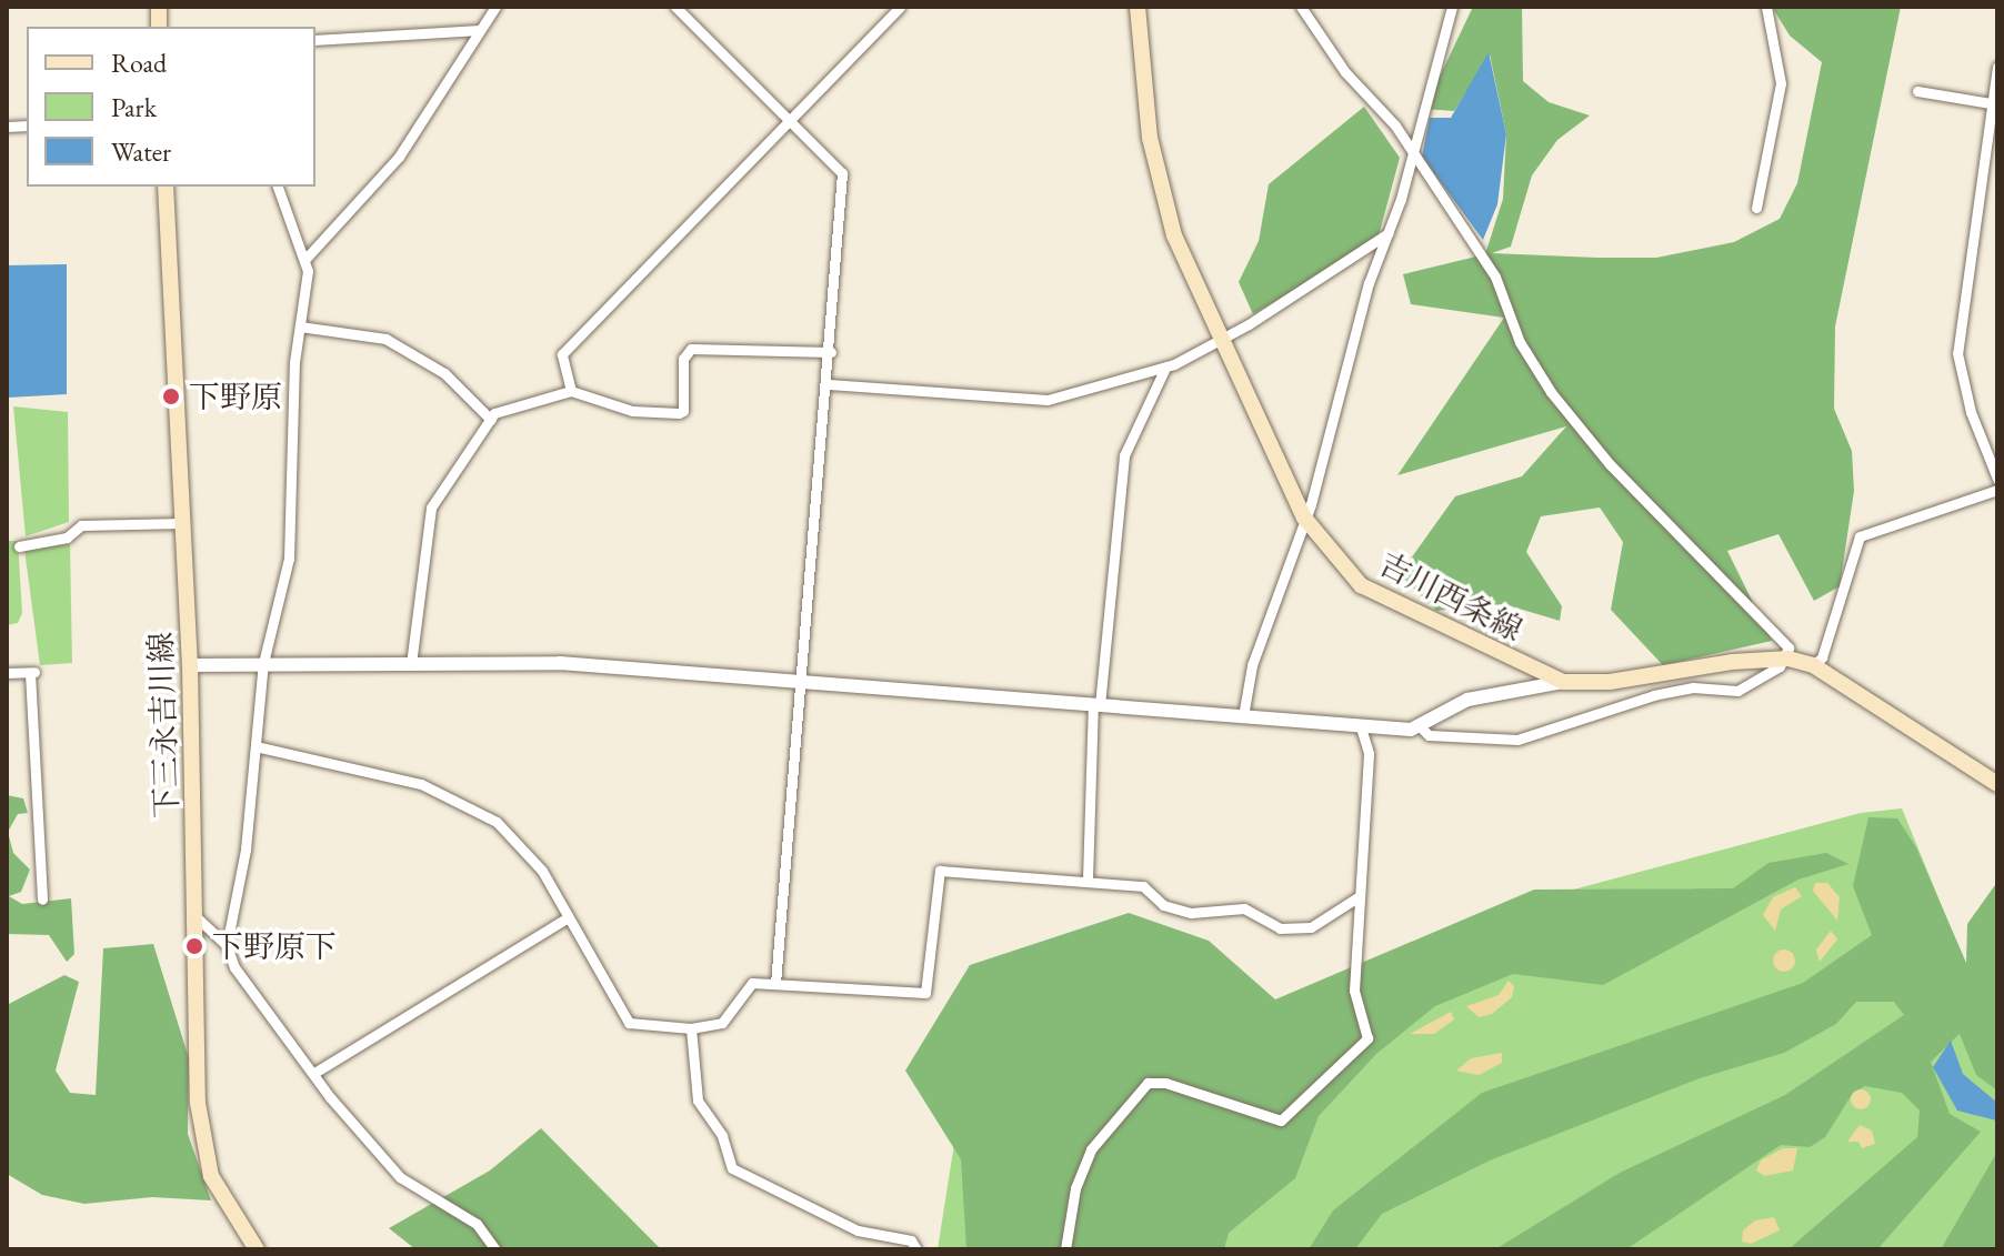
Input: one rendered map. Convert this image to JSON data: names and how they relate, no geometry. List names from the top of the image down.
{
  "streets": {
    "main road": ["吉川西条線", "下三永吉川線"]
  },
  "places": ["下野原", "下野原下"],
  "legend": ["Road", "Park", "Water"]
}
